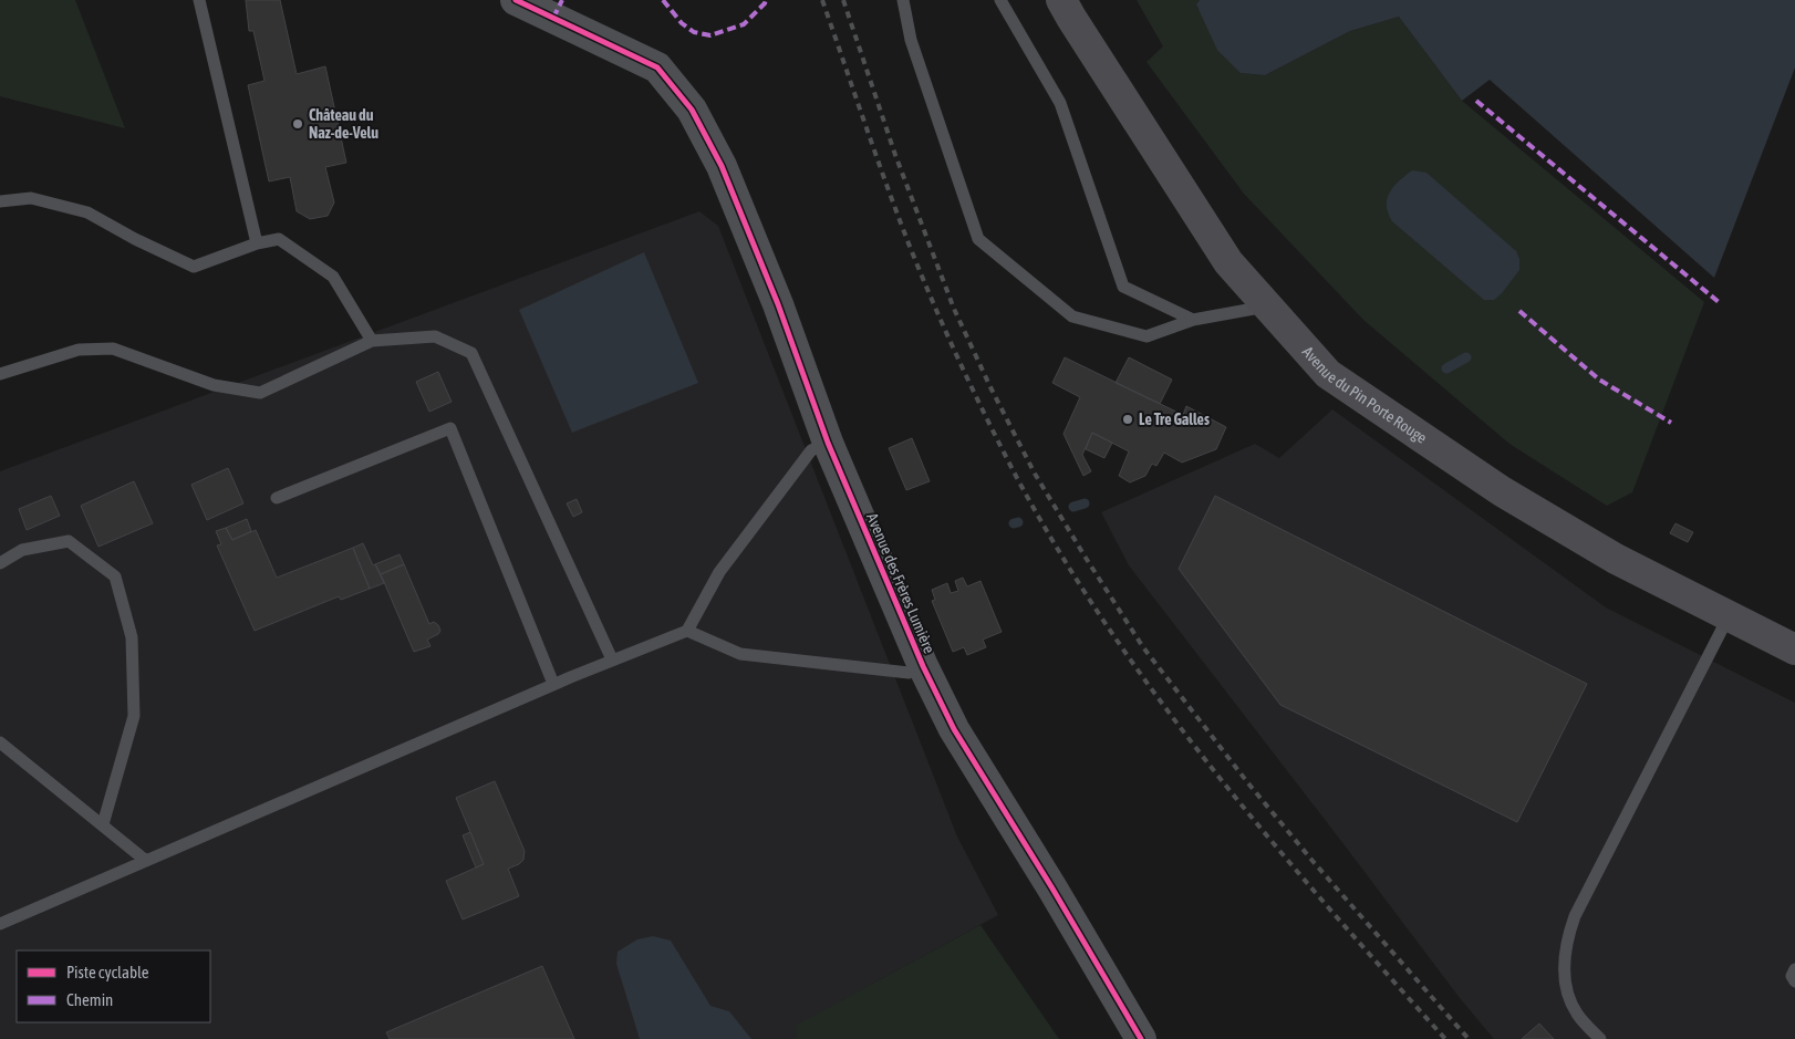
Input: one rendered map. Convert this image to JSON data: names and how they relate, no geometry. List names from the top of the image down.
{
  "streets": {
    "main road": ["Avenue du Pin Porte Rouge"],
    "street": ["Avenue des Frères Lumière"]
  },
  "places": ["Château du Naz-de-Velu", "Le Tre Galles"],
  "legend": ["Piste cyclable", "Chemin"]
}
